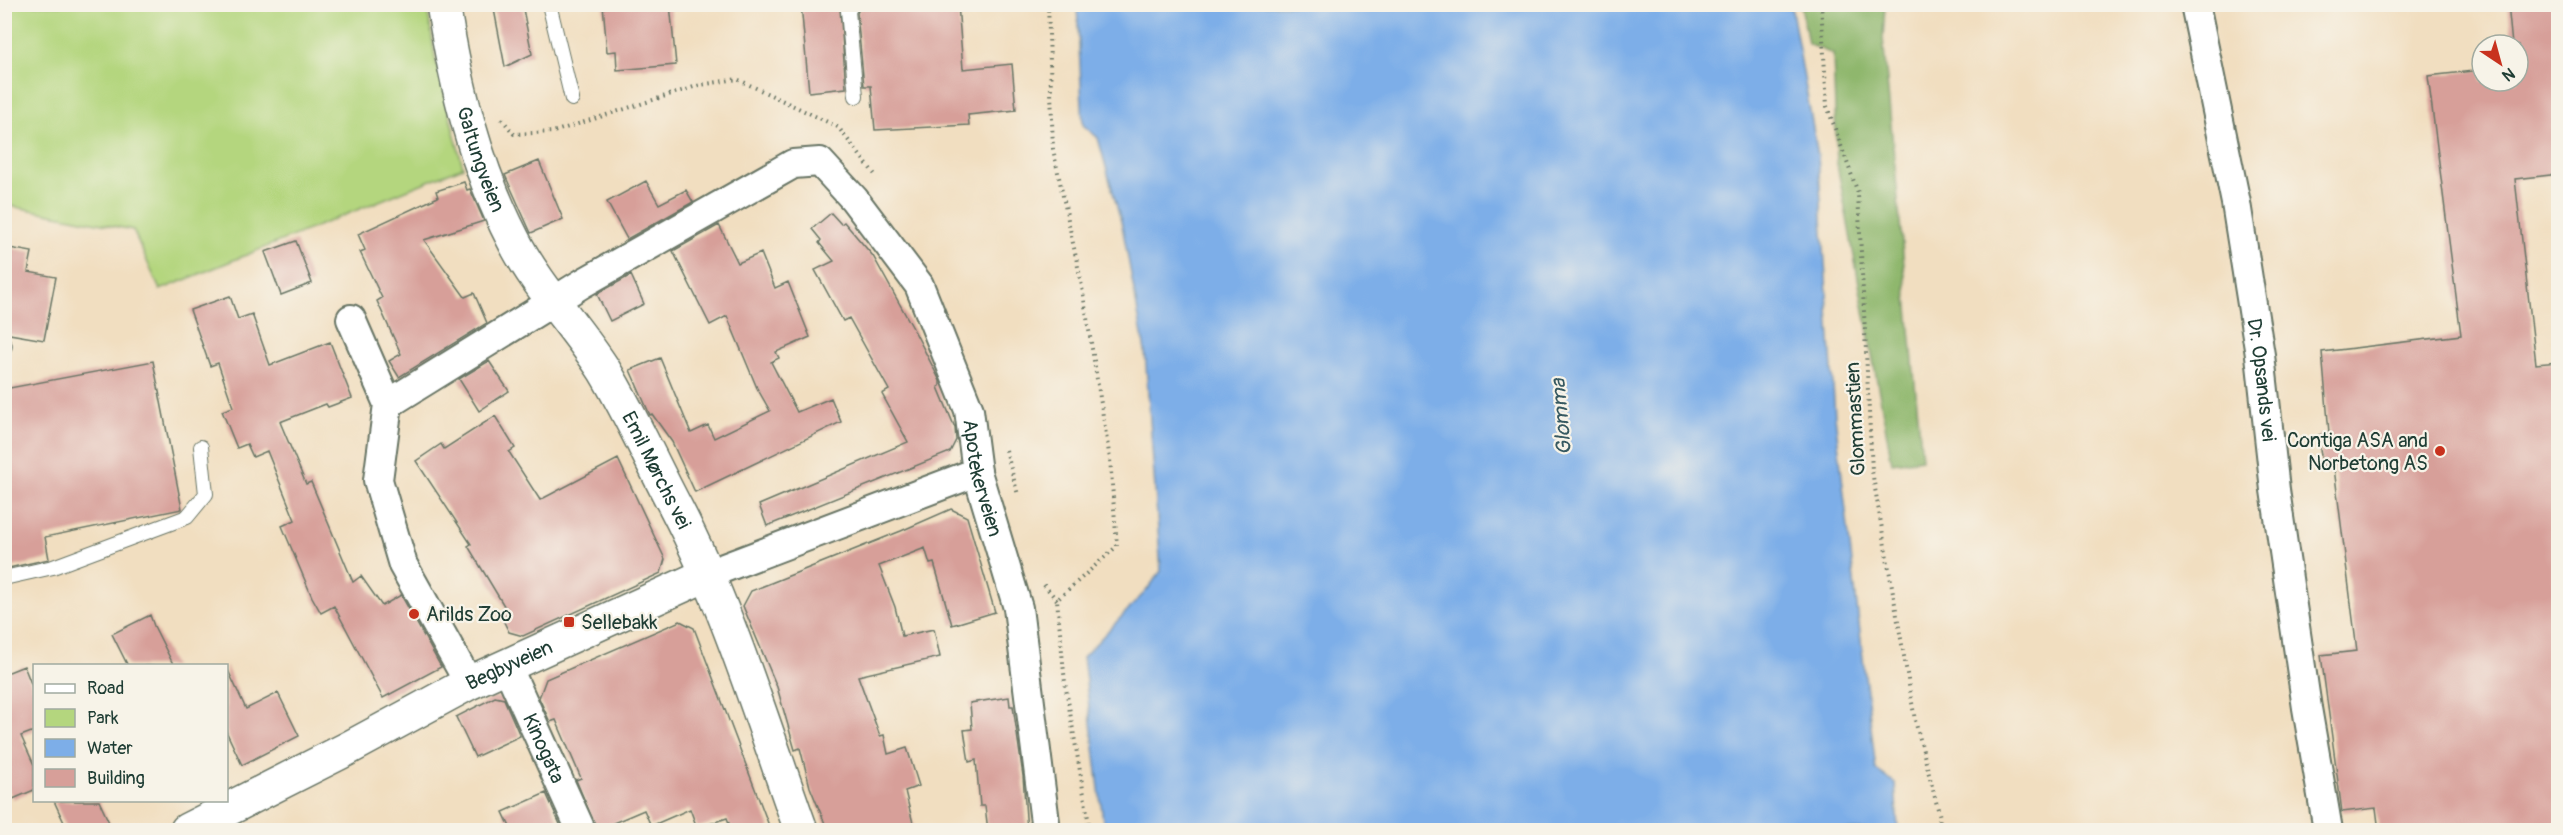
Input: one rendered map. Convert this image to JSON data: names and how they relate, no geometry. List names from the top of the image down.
{
  "streets": {
    "main road": ["Galtungveien", "Emil Mørchs vei", "Begbyveien"],
    "street": ["Dr. Opsands vei", "Apotekerveien", "Kinogata"],
    "path": ["Glommastien"]
  },
  "crossings": [
    ["Galtungveien", "Emil Mørchs vei"],
    ["Galtungveien", "Apotekerveien"],
    ["Emil Mørchs vei", "Apotekerveien"],
    ["Emil Mørchs vei", "Begbyveien"],
    ["Apotekerveien", "Begbyveien"],
    ["Begbyveien", "Kinogata"]
  ],
  "water": ["Glomma"],
  "places": {
    "other": ["Contiga ASA and Norbetong AS", "Arilds Zoo"],
    "transit": ["Sellebakk"]
  },
  "legend": [
    "Road",
    "Park",
    "Water",
    "Building"
  ],
  "north": "bottom right"
}
